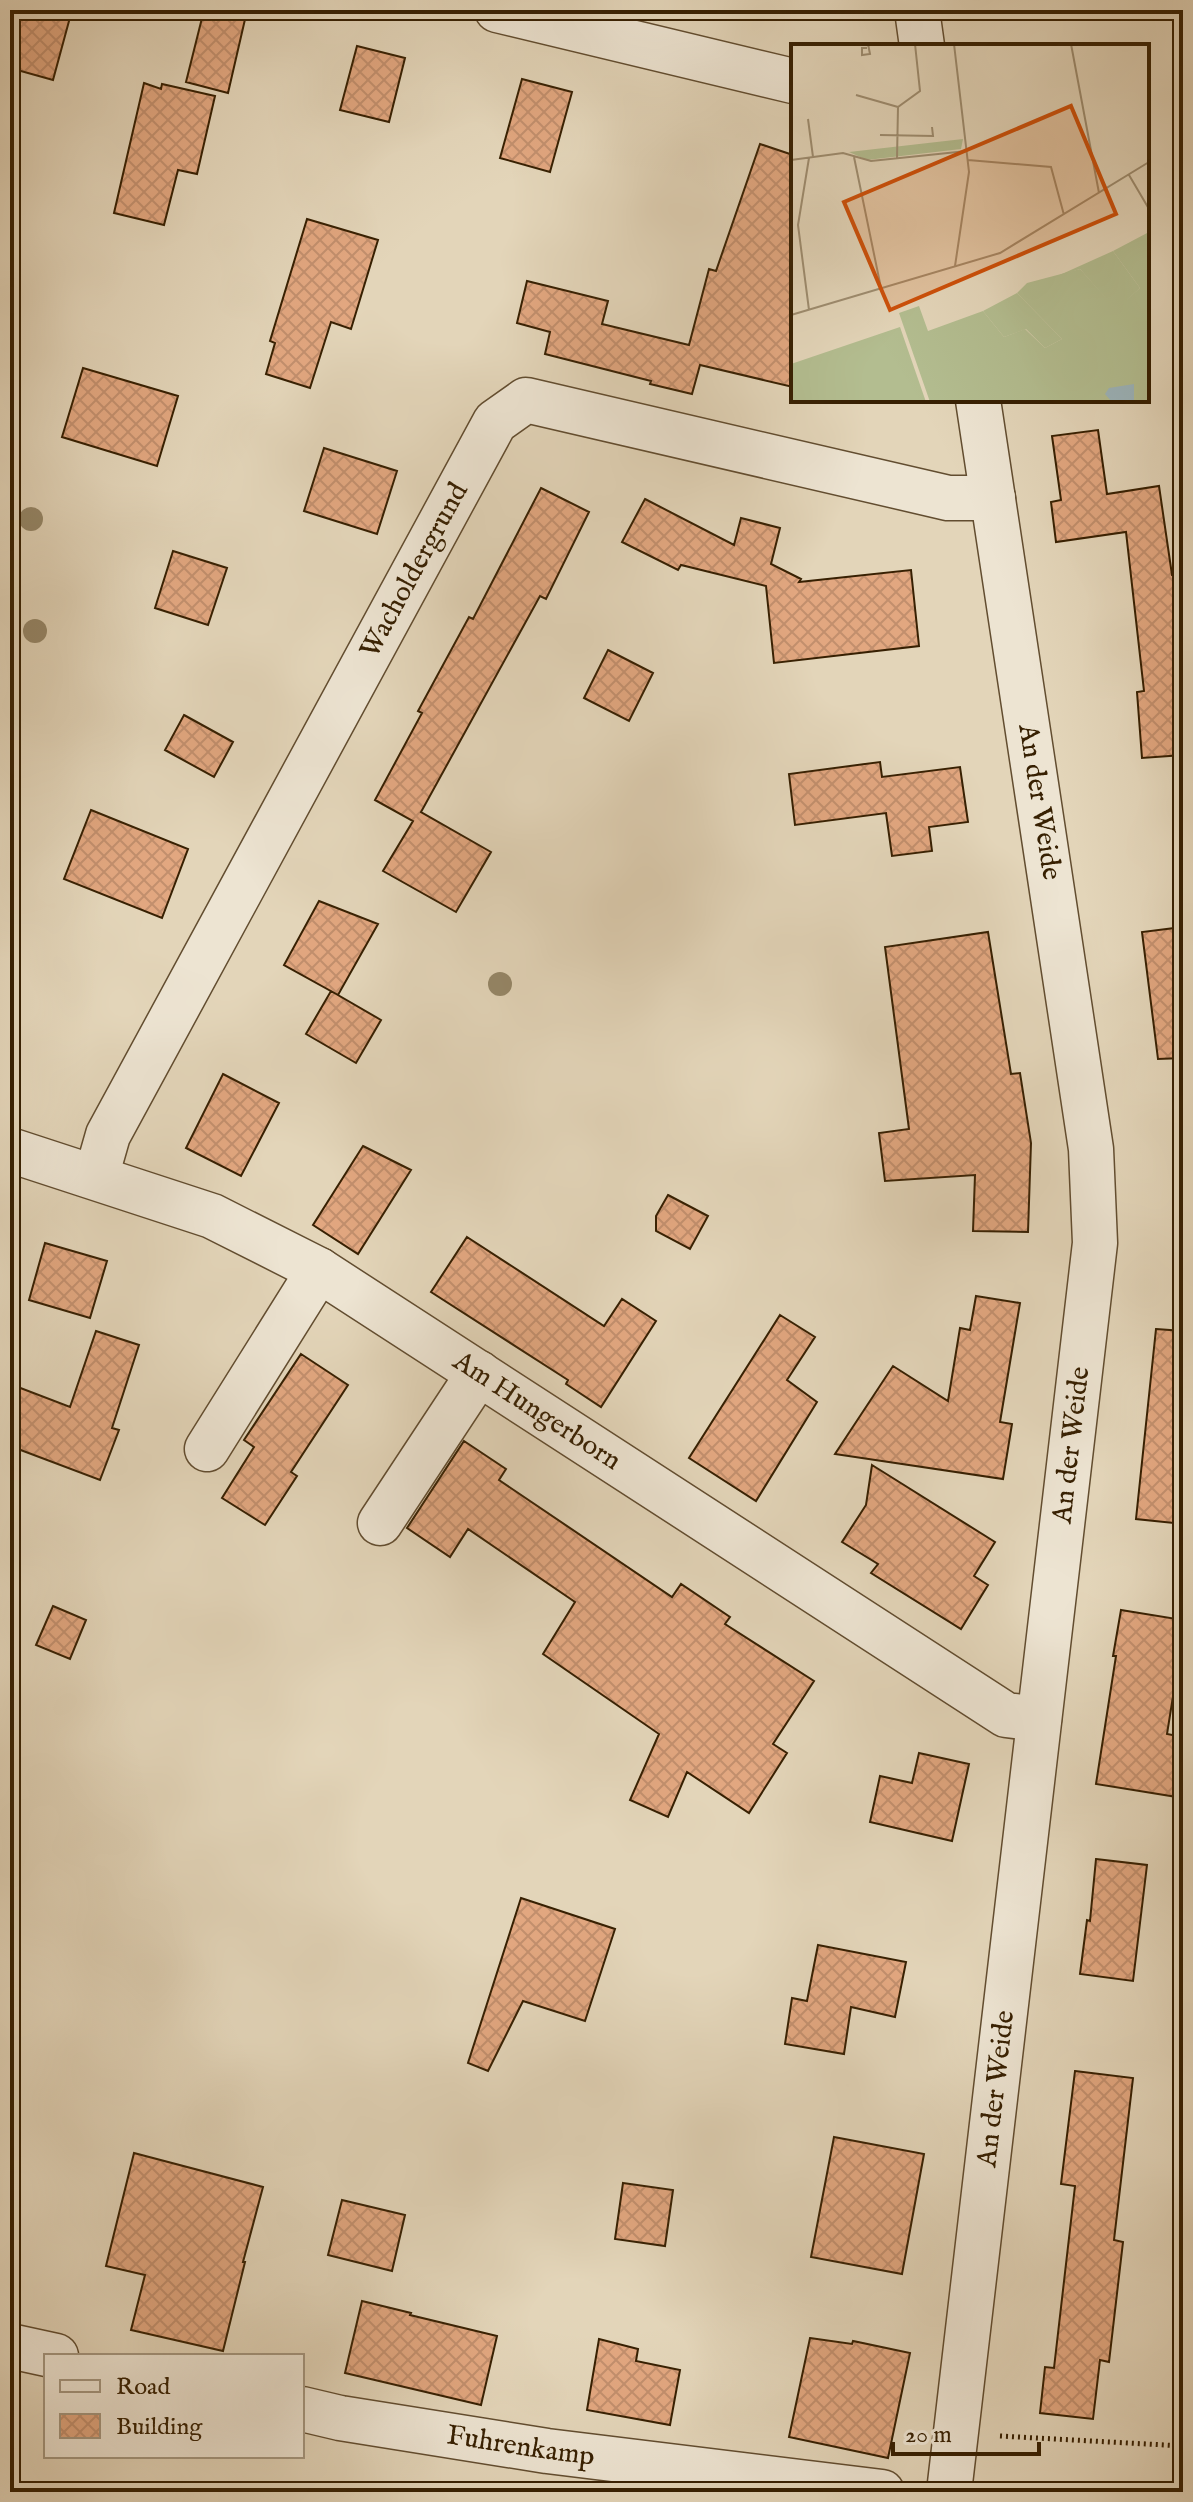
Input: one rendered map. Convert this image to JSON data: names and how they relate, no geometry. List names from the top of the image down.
{
  "streets": {
    "street": [
      "Wacholdergrund",
      "An der Weide",
      "Am Hungerborn",
      "Fuhrenkamp"
    ]
  },
  "crossings": [
    ["Wacholdergrund", "An der Weide"],
    ["Wacholdergrund", "Am Hungerborn"],
    ["An der Weide", "Am Hungerborn"]
  ],
  "legend": ["Road", "Building"],
  "scale_bar": "20 m"
}
